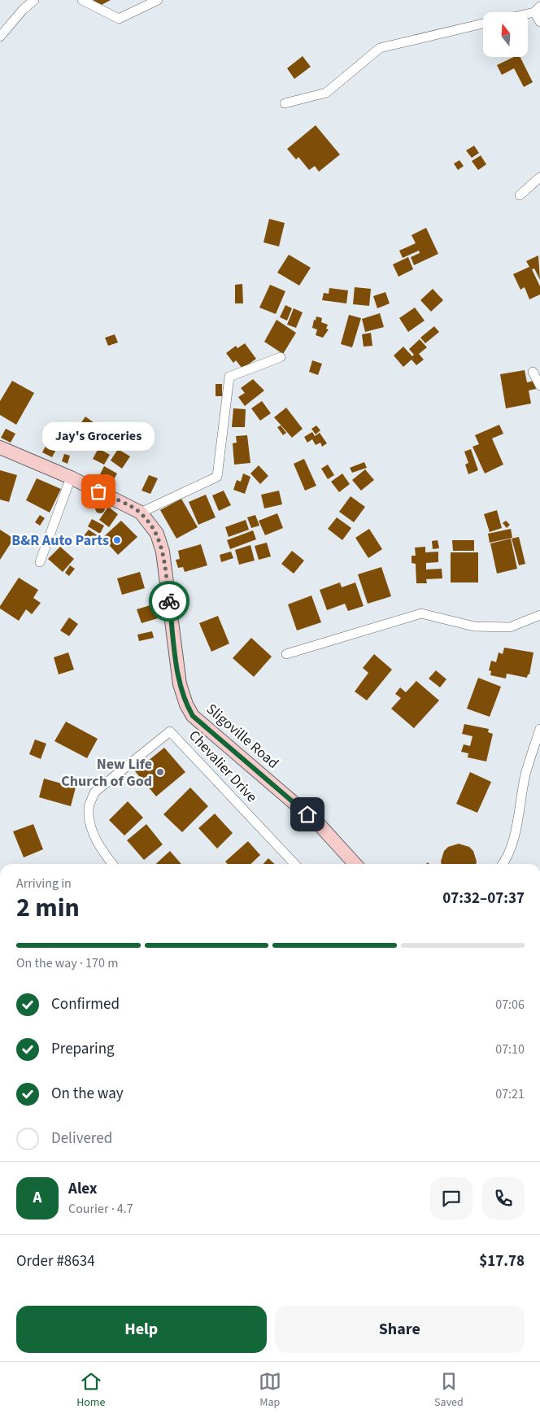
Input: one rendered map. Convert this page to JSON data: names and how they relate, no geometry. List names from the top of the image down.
{
  "streets": {
    "street": ["Sligoville Road", "Chevalier Drive"]
  },
  "places": ["Jay's Groceries", "B&R Auto Parts", "New Life Church of God"],
  "north": "top",
  "page": {
    "bubble": "Jay's Groceries",
    "heading": ["2 min", "Arriving in", "07:32–07:37"],
    "panel": [
      "Alex",
      "Courier · 4.7",
      "Order #8634",
      "$17.78"
    ],
    "bar": "On the way · 170 m",
    "list": [
      ["Confirmed", "07:06"],
      ["Preparing", "07:10"],
      ["On the way", "07:21"],
      "Delivered"
    ],
    "round": "A",
    "buttons": ["Help", "Share"],
    "tabs": ["Home", "Map", "Saved"]
  }
}
